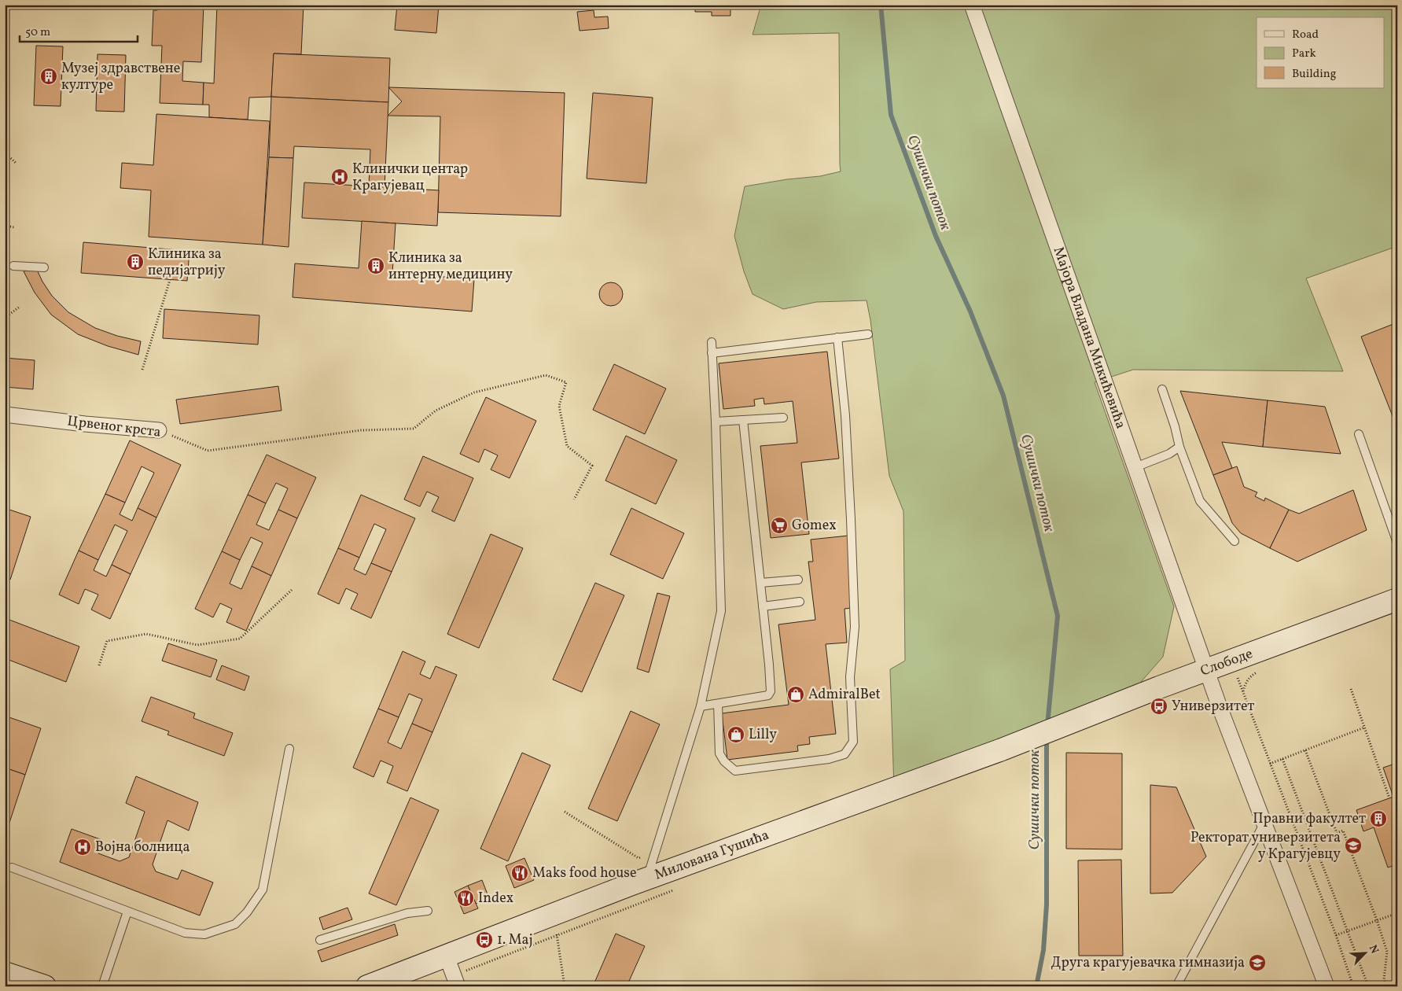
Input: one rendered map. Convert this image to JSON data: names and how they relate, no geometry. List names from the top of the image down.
{
  "streets": {
    "street": [
      "Мајора Владана Микићевића",
      "Црвеног крста",
      "Слободе",
      "Милована Гушића"
    ]
  },
  "crossings": [
    ["Мајора Владана Микићевића", "Слободе"],
    ["Слободе", "Милована Гушића"]
  ],
  "water": ["Сушички поток"],
  "places": {
    "building": [
      "Музеј здравствене културе",
      "Клиника за педијатрију",
      "Клиника за интерну медицину",
      "Правни факултет"
    ],
    "hospital": ["Клинички центар Крагујевац", "Војна болница"],
    "supermarket": ["Gomex"],
    "shop": ["AdmiralBet", "Lilly"],
    "bus stop": ["Универзитет", "1. Мај"],
    "school or university": ["Ректорат универзитета у Крагујевцу", "Друга крагујевачка гимназија"],
    "restaurant": ["Maks food house", "Index"]
  },
  "legend": ["Road", "Park", "Building"],
  "scale_bar": "50 m",
  "north": "top right"
}
